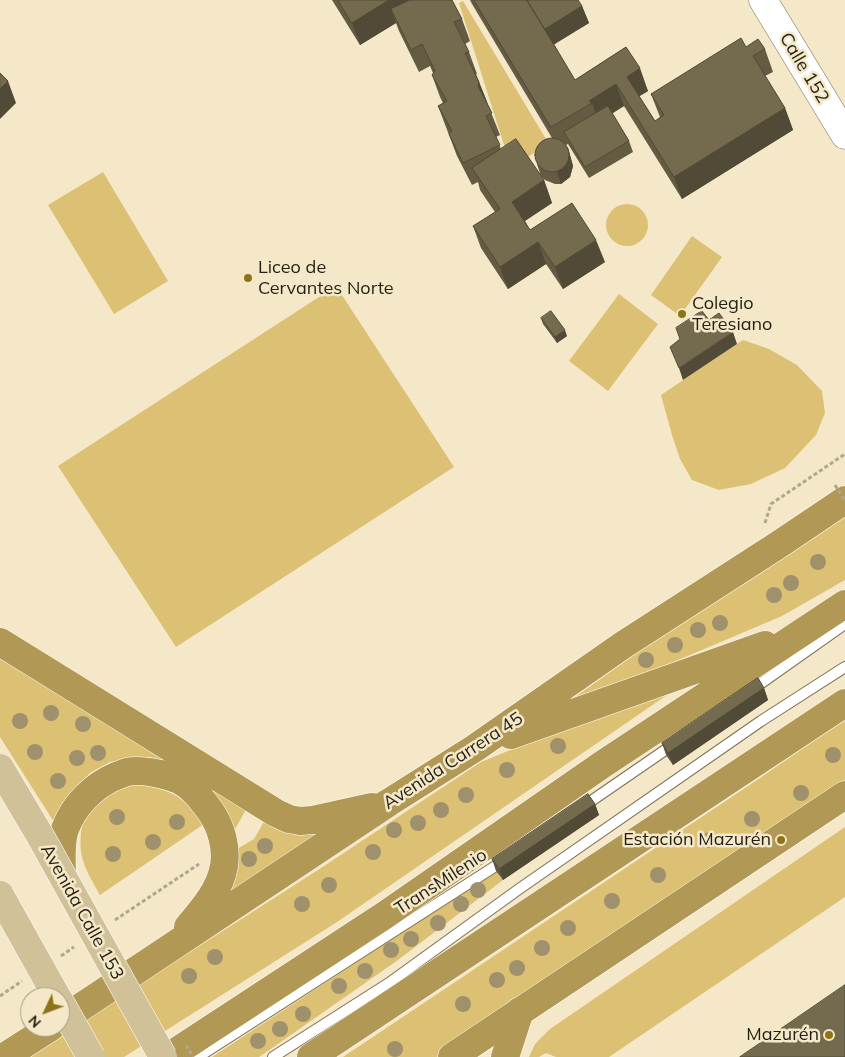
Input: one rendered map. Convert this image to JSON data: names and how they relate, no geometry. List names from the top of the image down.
{
  "streets": {
    "highway": ["Avenida Carrera 45"],
    "main road": ["Avenida Calle 153"],
    "street": ["Calle 152"],
    "lane": ["TransMilenio"]
  },
  "places": [
    "Liceo de Cervantes Norte",
    "Colegio Teresiano",
    "Estación Mazurén",
    "Mazurén"
  ],
  "north": "bottom left"
}
